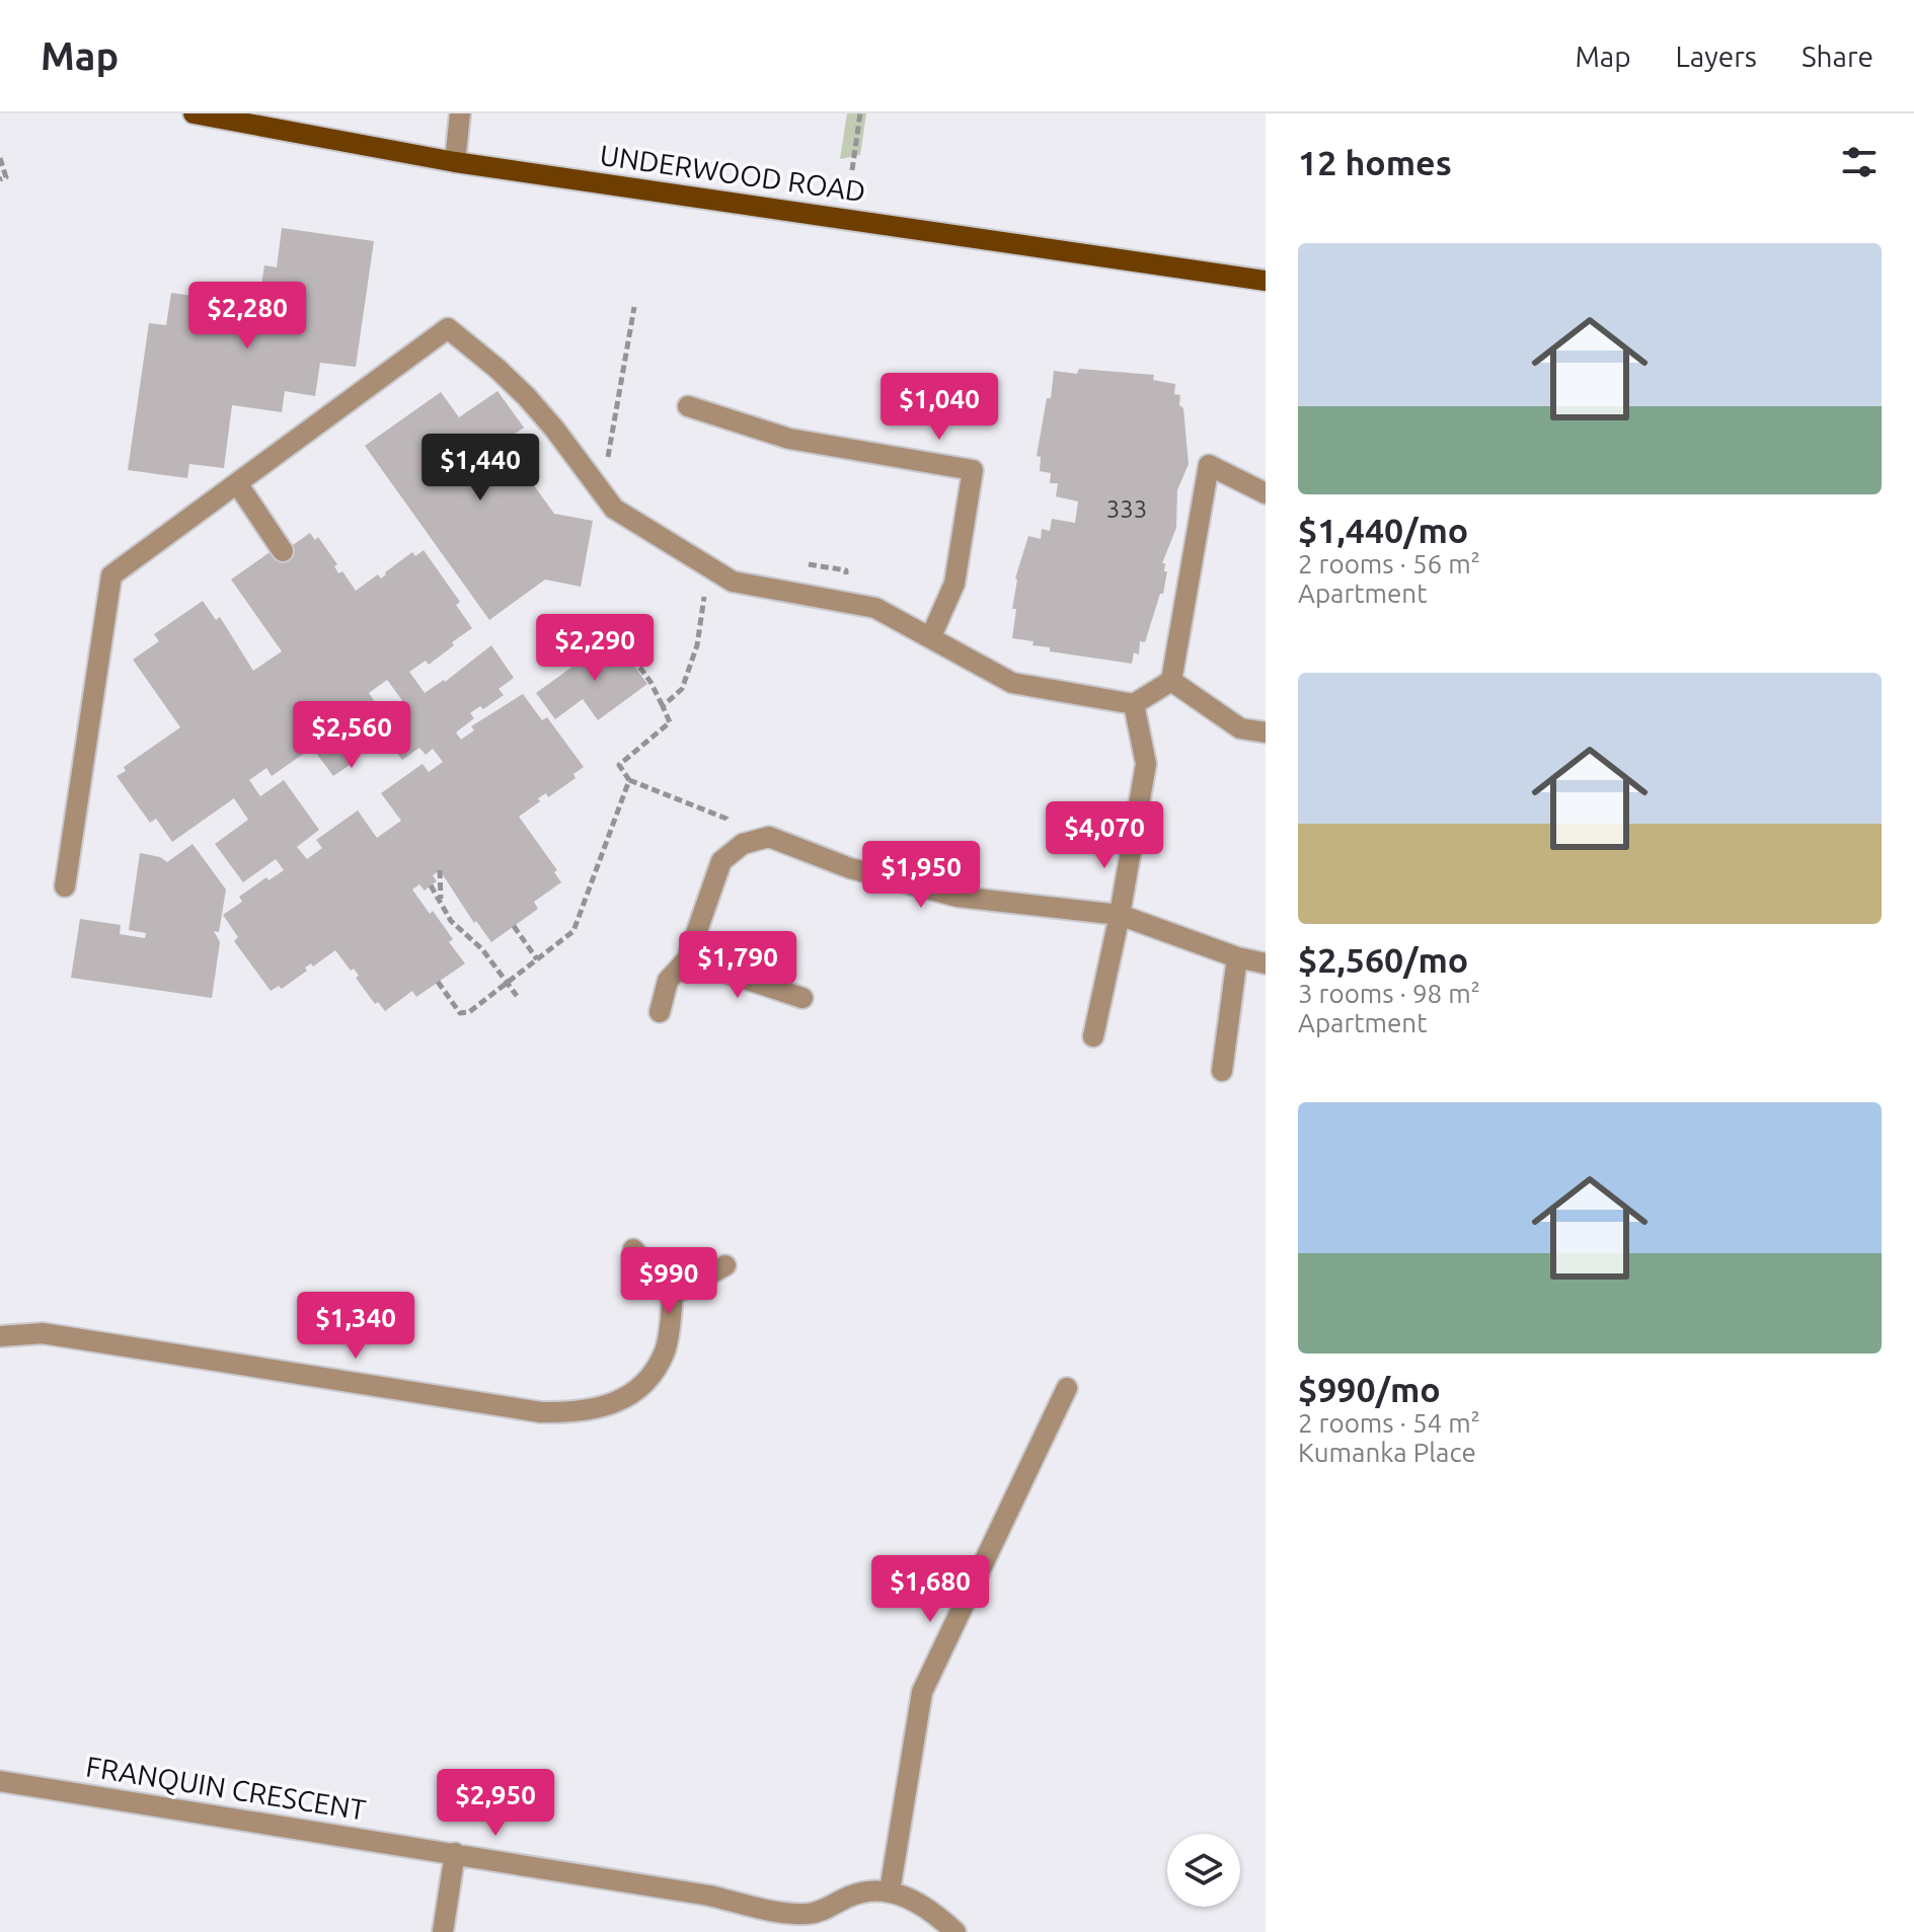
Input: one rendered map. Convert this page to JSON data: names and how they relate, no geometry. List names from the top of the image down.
{
  "streets": {
    "main road": ["UNDERWOOD ROAD"],
    "street": ["FRANQUIN CRESCENT"]
  },
  "house_numbers": ["333"],
  "page": {
    "header": "Map",
    "nav": ["Map", "Layers", "Share"],
    "heading": "12 homes",
    "list": [
      {
        "name": "$1,440/mo",
        "note": "2 rooms · 56 m² · Apartment"
      },
      {
        "name": "$2,560/mo",
        "note": "3 rooms · 98 m² · Apartment"
      },
      {
        "name": "$990/mo",
        "note": "2 rooms · 54 m² · Kumanka Place"
      }
    ],
    "price": [
      "$2,280",
      "$1,040",
      "$1,440",
      "$2,290",
      "$2,560",
      "$4,070",
      "$1,950",
      "$1,790",
      "$990",
      "$1,340",
      "$1,680",
      "$2,950"
    ]
  }
}
